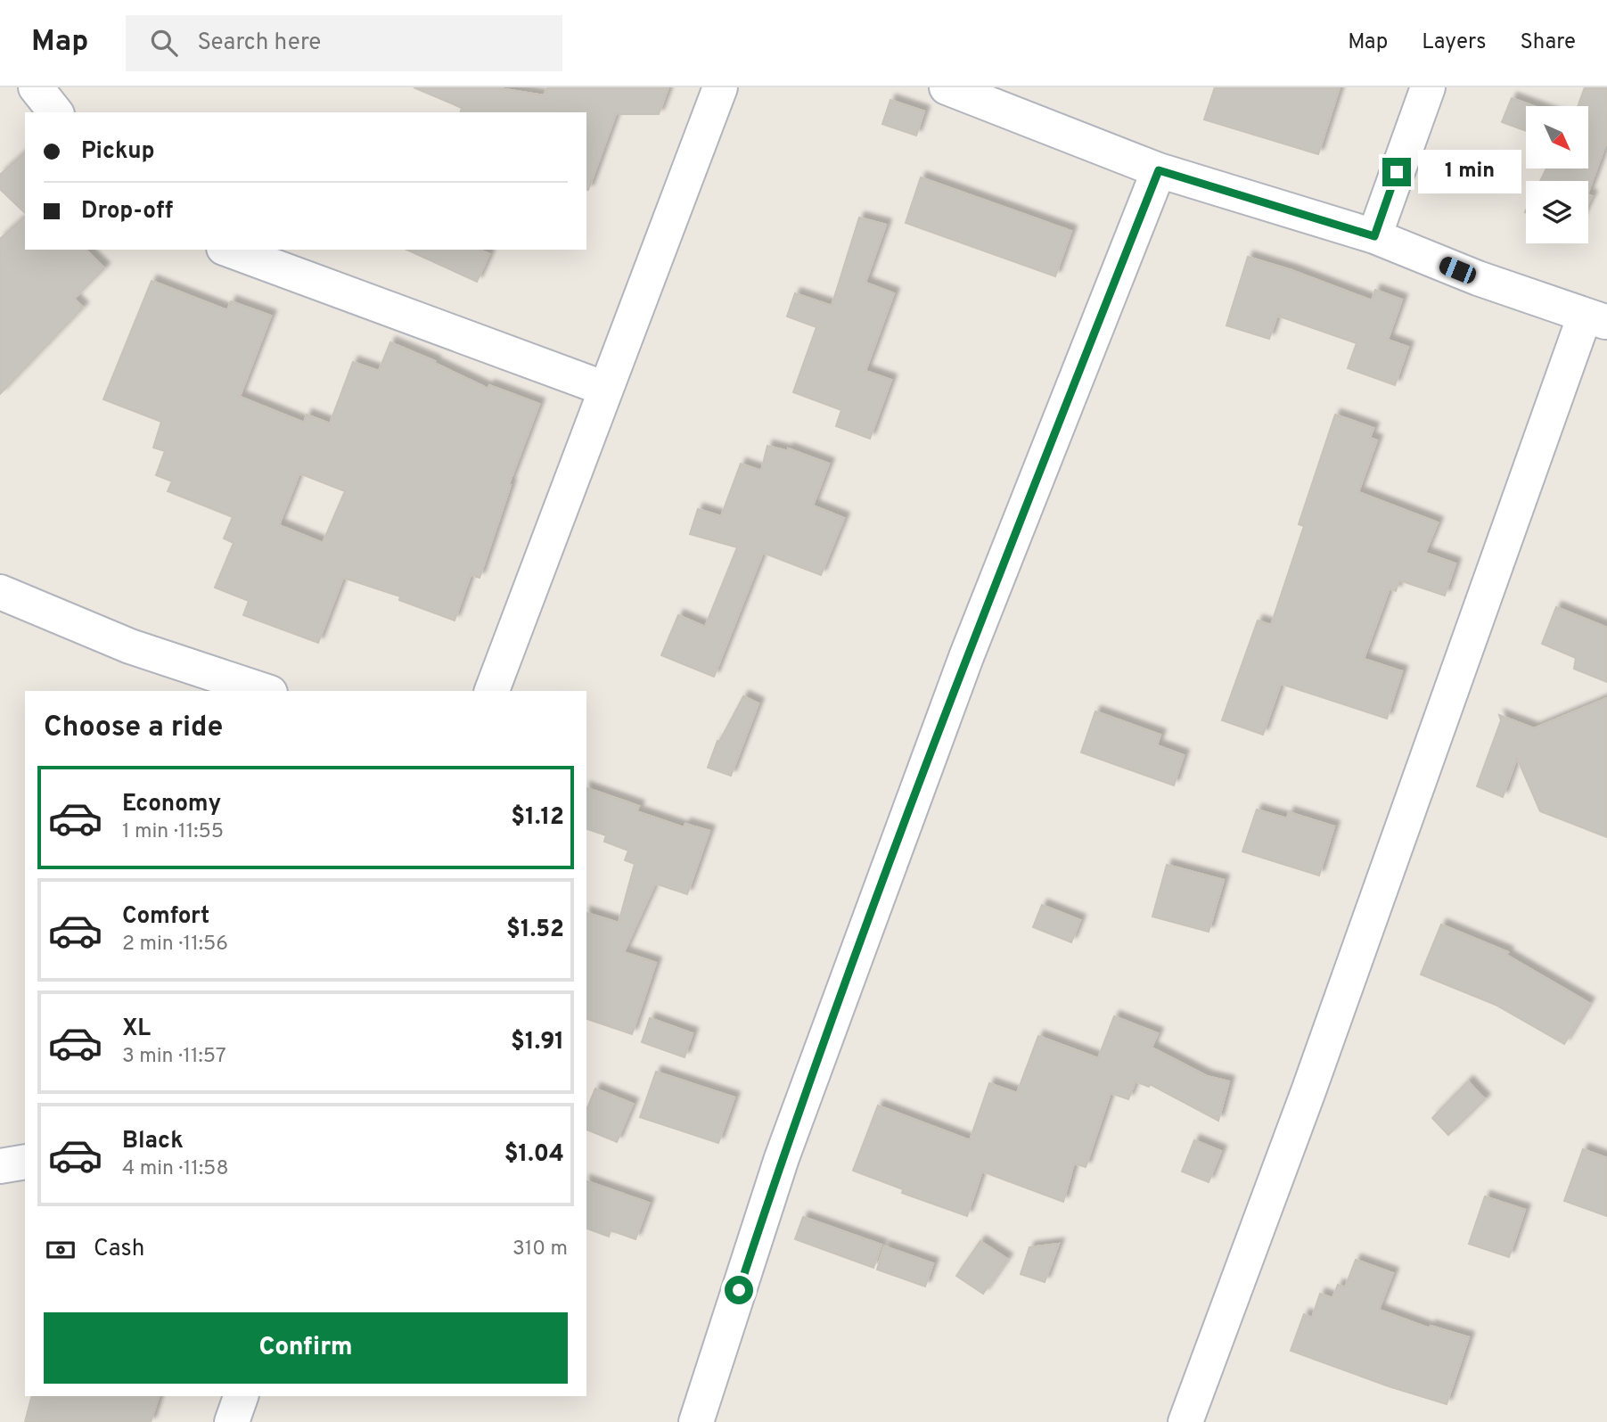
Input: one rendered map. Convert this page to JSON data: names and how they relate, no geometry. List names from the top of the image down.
{
  "north": "bottom right",
  "page": {
    "header": "Map",
    "search": "Search here",
    "nav": ["Map", "Layers", "Share"],
    "banner": ["Pickup", "Drop-off"],
    "bubble": "1 min",
    "heading": "Choose a ride",
    "list": [
      {
        "name": "Economy",
        "note": "1 min · 11:55",
        "value": "$1.12"
      },
      {
        "name": "Comfort",
        "note": "2 min · 11:56",
        "value": "$1.52"
      },
      {
        "name": "XL",
        "note": "3 min · 11:57",
        "value": "$1.91"
      },
      {
        "name": "Black",
        "note": "4 min · 11:58",
        "value": "$1.04"
      }
    ],
    "pay": ["Cash", "310 m"],
    "buttons": "Confirm"
  }
}
